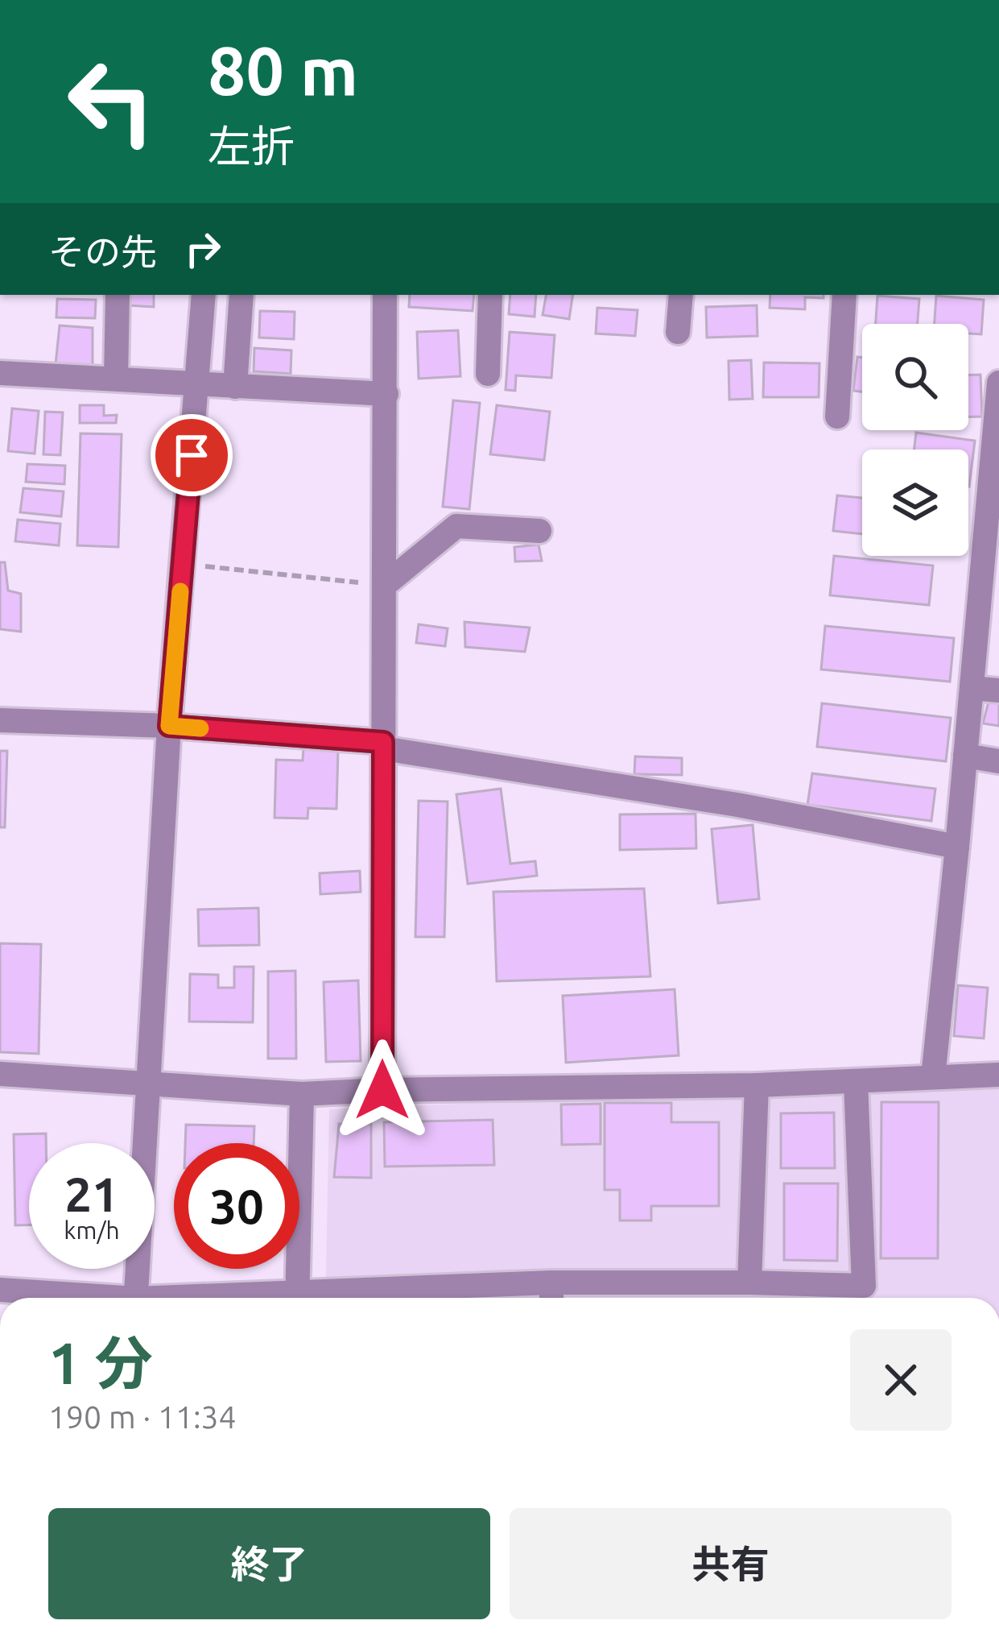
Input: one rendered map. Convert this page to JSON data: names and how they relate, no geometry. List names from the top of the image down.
{
  "page": {
    "turn": ["80 m", "左折"],
    "then": "その先",
    "speed": "21 km/h",
    "limit": "30",
    "heading": ["1 分", "190 m · 11:34"],
    "buttons": ["終了", "共有"]
  }
}
